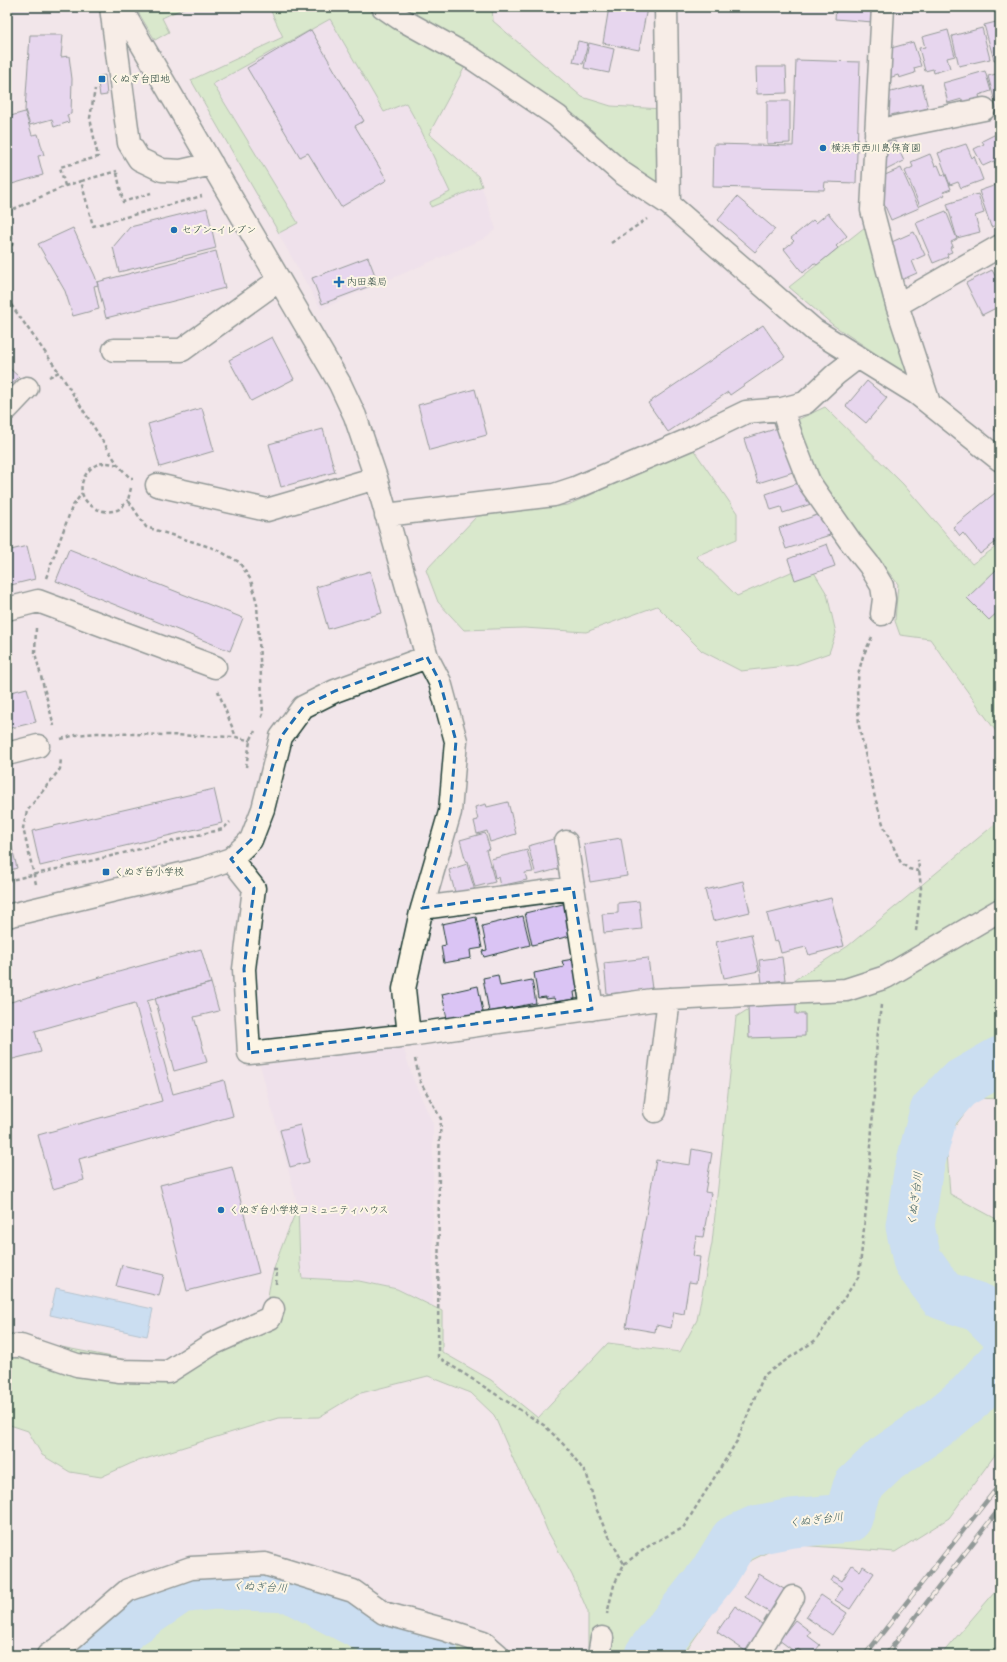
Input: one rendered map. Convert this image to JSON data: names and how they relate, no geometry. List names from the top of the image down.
{
  "water": ["くぬぎ台川"],
  "places": {
    "transit": ["くぬぎ台団地", "くぬぎ台小学校"],
    "other": ["横浜市西川島保育園", "セブン-イレブン", "くぬぎ台小学校コミュニティハウス"],
    "health": ["内田薬局"]
  }
}
